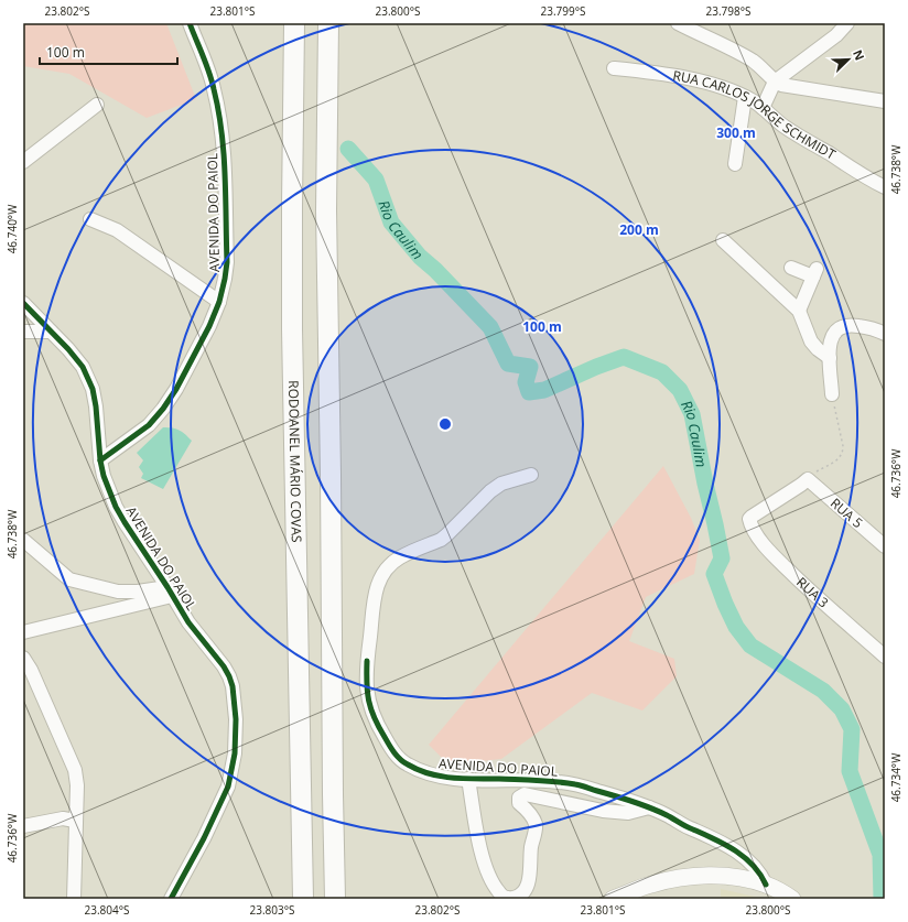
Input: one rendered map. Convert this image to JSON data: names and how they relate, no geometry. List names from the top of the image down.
{
  "streets": {
    "highway": ["RODOANEL MÁRIO COVAS"],
    "street": [
      "RUA CARLOS JORGE SCHMIDT",
      "AVENIDA DO PAIOL",
      "RUA 5",
      "RUA 3"
    ]
  },
  "crossings": [
    ["RUA 5", "RUA 3"]
  ],
  "water": ["Rio Caulim"],
  "scale_bar": "100 m",
  "north": "top right",
  "coordinates": [
    "23.802°S",
    "23.801°S",
    "23.800°S",
    "23.799°S",
    "23.798°S",
    "46.738°W",
    "46.740°W",
    "46.736°W",
    "46.734°W",
    "23.804°S",
    "23.803°S"
  ],
  "rings": ["300 m", "200 m", "100 m"]
}
